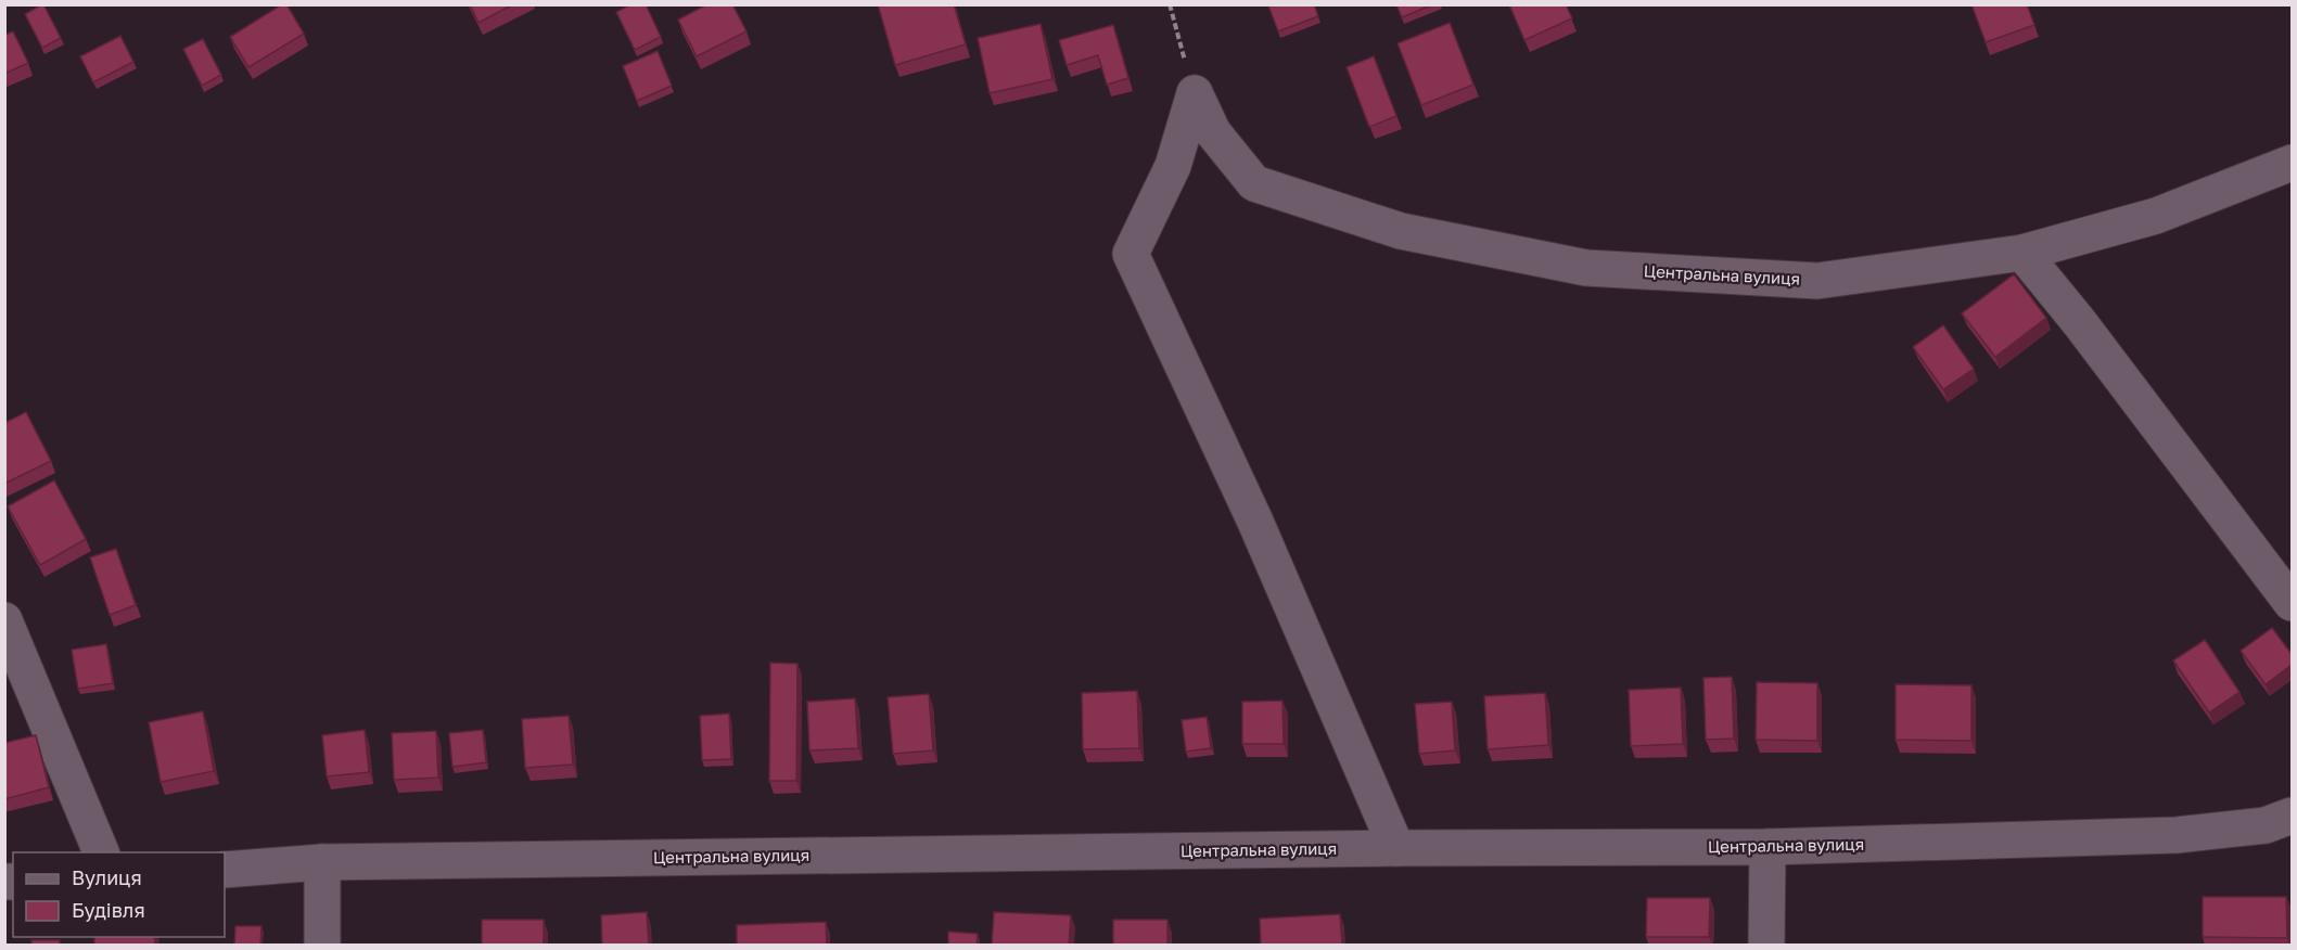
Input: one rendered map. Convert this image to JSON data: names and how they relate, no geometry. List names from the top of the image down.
{
  "streets": {
    "street": ["Центральна вулиця"]
  },
  "legend": ["Вулиця", "Будівля"]
}
